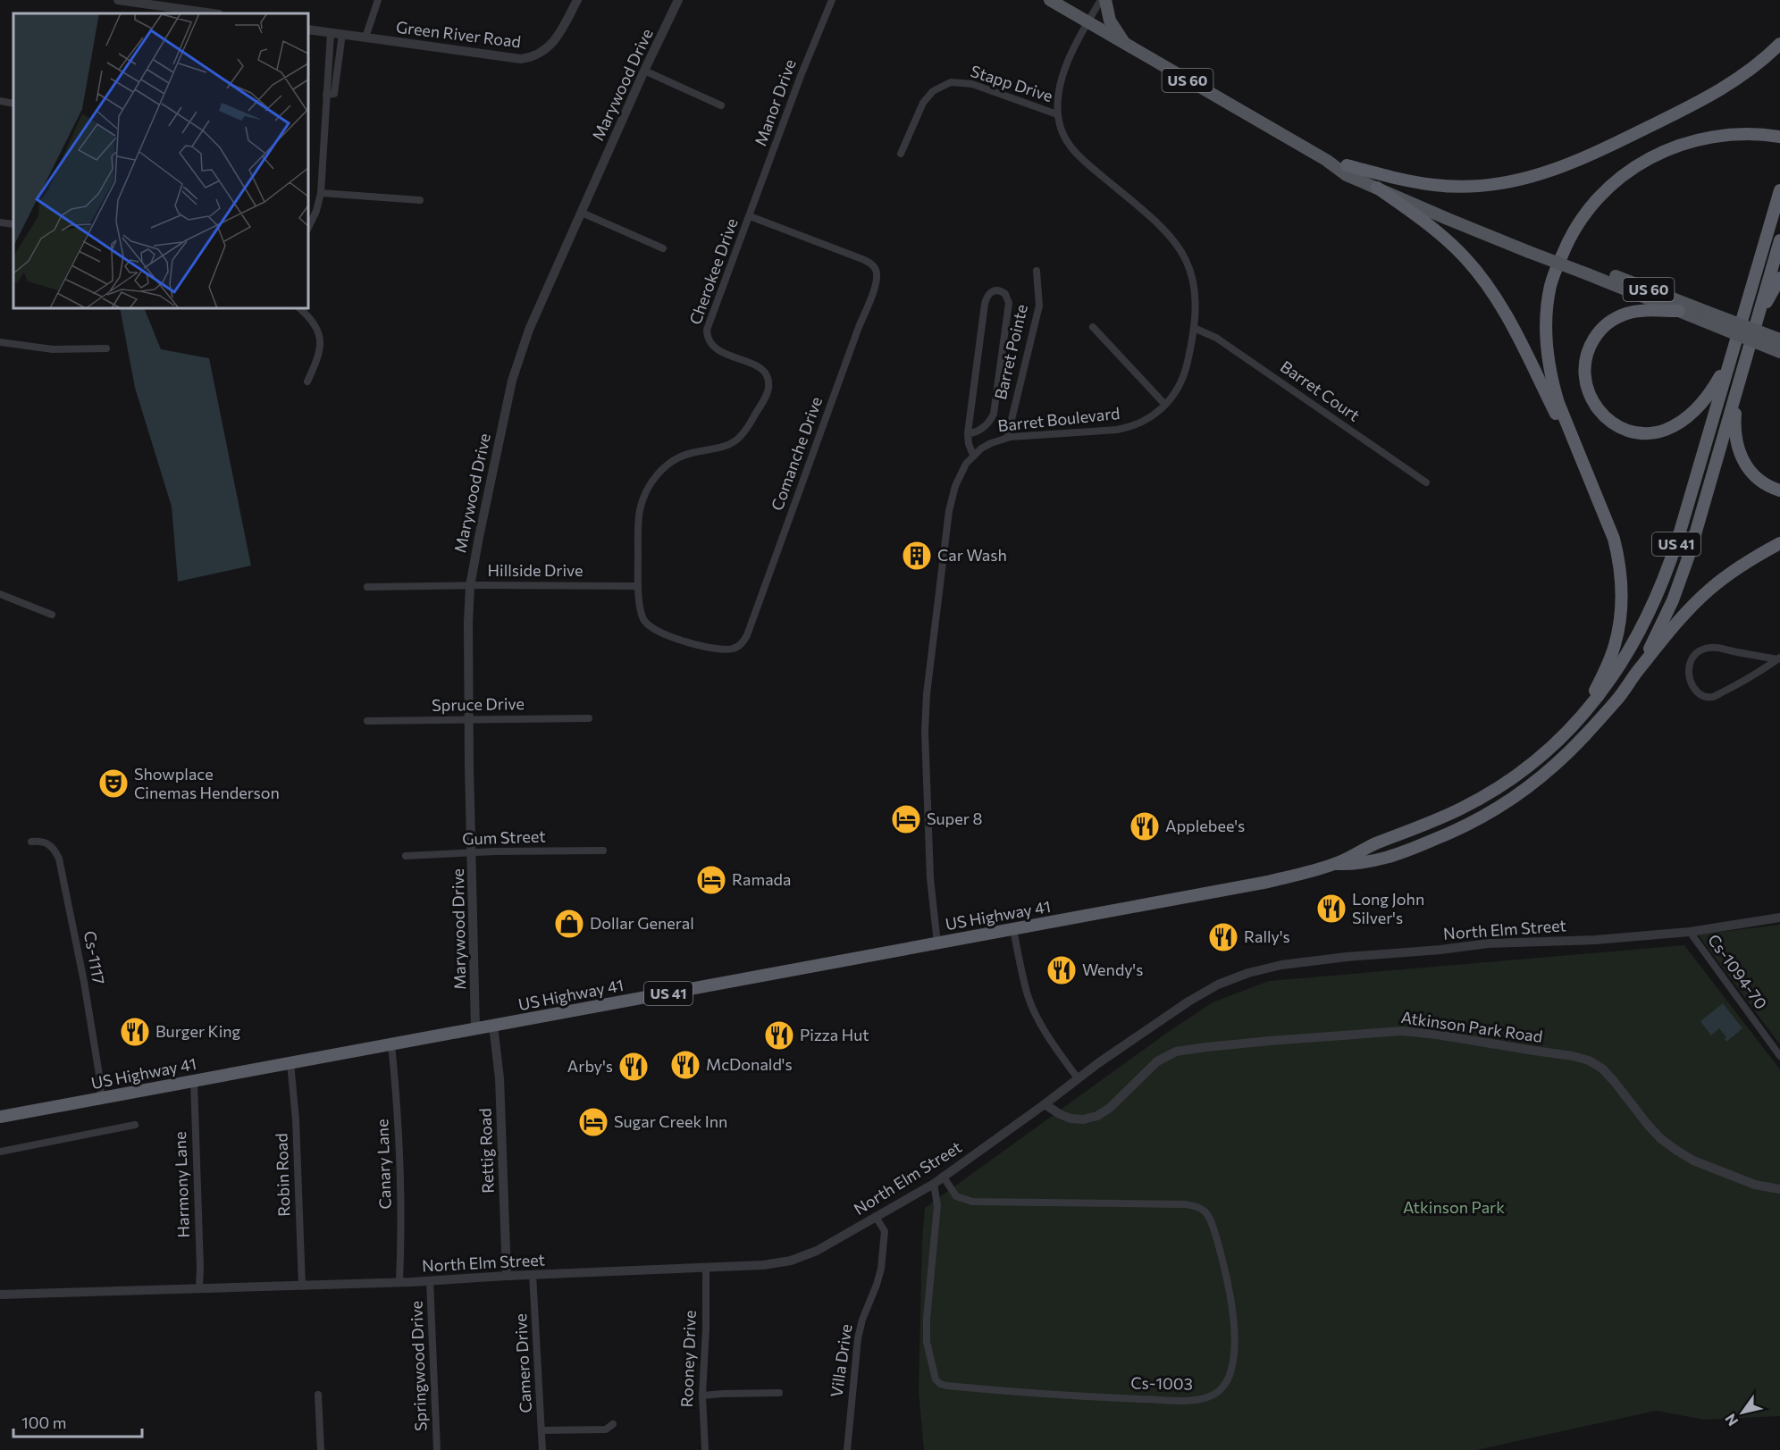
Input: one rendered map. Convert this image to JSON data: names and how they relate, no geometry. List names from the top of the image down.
{
  "streets": {
    "highway": ["US 41", "US Highway 41"],
    "main road": ["US 60"],
    "street": [
      "Green River Road",
      "Stapp Drive",
      "Marywood Drive",
      "Manor Drive",
      "Cherokee Drive",
      "Barret Pointe",
      "Barret Court",
      "Barret Boulevard",
      "Comanche Drive",
      "Hillside Drive",
      "Spruce Drive",
      "Gum Street",
      "North Elm Street",
      "Cs-1117",
      "Cs-1094-70",
      "Atkinson Park Road",
      "Rettig Road",
      "Canary Lane",
      "Robin Road",
      "Harmony Lane",
      "Rooney Drive",
      "Villa Drive",
      "Camero Drive",
      "Springwood Drive",
      "Cs-1003"
    ]
  },
  "crossings": [
    ["US 60", "Barret Boulevard"],
    ["Stapp Drive", "Barret Boulevard"],
    ["Marywood Drive", "Hillside Drive"],
    ["Marywood Drive", "Spruce Drive"],
    ["Marywood Drive", "Gum Street"],
    ["Marywood Drive", "US Highway 41"],
    ["Manor Drive", "Cherokee Drive"],
    ["Manor Drive", "Comanche Drive"],
    ["Cherokee Drive", "Comanche Drive"],
    ["Cherokee Drive", "Hillside Drive"],
    ["Barret Pointe", "Barret Boulevard"],
    ["Barret Court", "Barret Boulevard"],
    ["Barret Boulevard", "US Highway 41"],
    ["Comanche Drive", "Hillside Drive"],
    ["US 41", "US Highway 41"],
    ["US Highway 41", "Cs-1117"],
    ["US Highway 41", "Rettig Road"],
    ["US Highway 41", "Canary Lane"],
    ["US Highway 41", "Robin Road"],
    ["US Highway 41", "Harmony Lane"],
    ["North Elm Street", "Cs-1094-70"],
    ["North Elm Street", "Atkinson Park Road"],
    ["North Elm Street", "Rettig Road"],
    ["North Elm Street", "Canary Lane"],
    ["North Elm Street", "Robin Road"],
    ["North Elm Street", "Harmony Lane"],
    ["North Elm Street", "Rooney Drive"],
    ["North Elm Street", "Villa Drive"],
    ["North Elm Street", "Camero Drive"],
    ["North Elm Street", "Springwood Drive"],
    ["North Elm Street", "Cs-1003"]
  ],
  "parks": ["Atkinson Park"],
  "places": {
    "building": ["Car Wash"],
    "theatre": ["Showplace Cinemas Henderson"],
    "hotel": ["Super 8", "Ramada", "Sugar Creek Inn"],
    "restaurant": [
      "Applebee's",
      "Long John Silver's",
      "Rally's",
      "Wendy's",
      "Burger King",
      "Pizza Hut",
      "McDonald's",
      "Arby's"
    ],
    "shop": ["Dollar General"]
  },
  "scale_bar": "100 m",
  "north": "bottom left"
}
